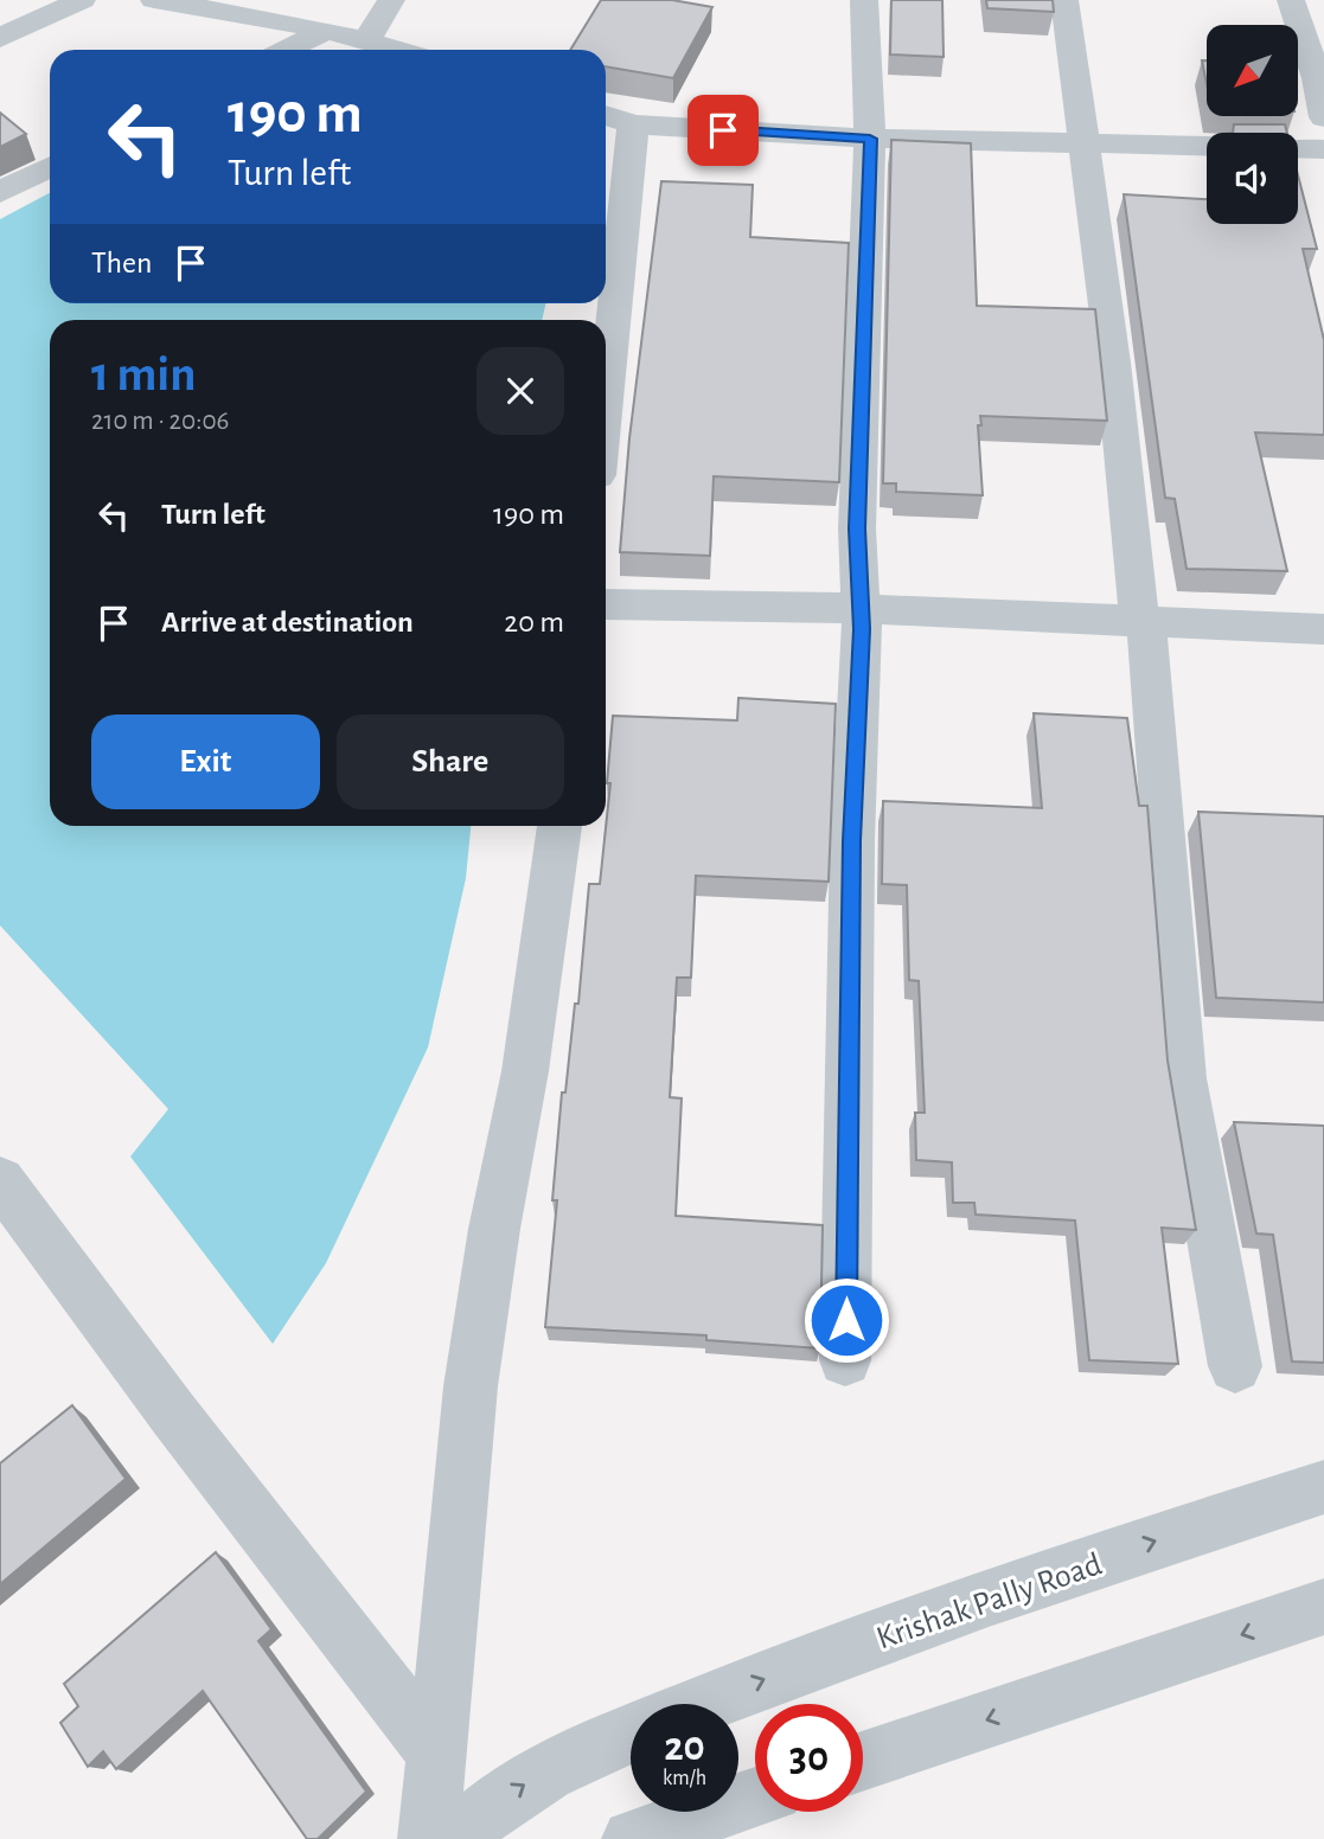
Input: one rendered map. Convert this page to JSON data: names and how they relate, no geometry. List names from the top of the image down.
{
  "streets": {
    "street": ["Krishak Pally Road"]
  },
  "north": "bottom left",
  "page": {
    "turn": ["190 m", "Turn left"],
    "then": "Then",
    "heading": ["1 min", "210 m · 20:06"],
    "list": [
      {
        "name": "Turn left",
        "value": "190 m"
      },
      {
        "name": "Arrive at destination",
        "value": "20 m"
      }
    ],
    "buttons": ["Exit", "Share"],
    "speed": "20 km/h",
    "limit": "30"
  }
}
